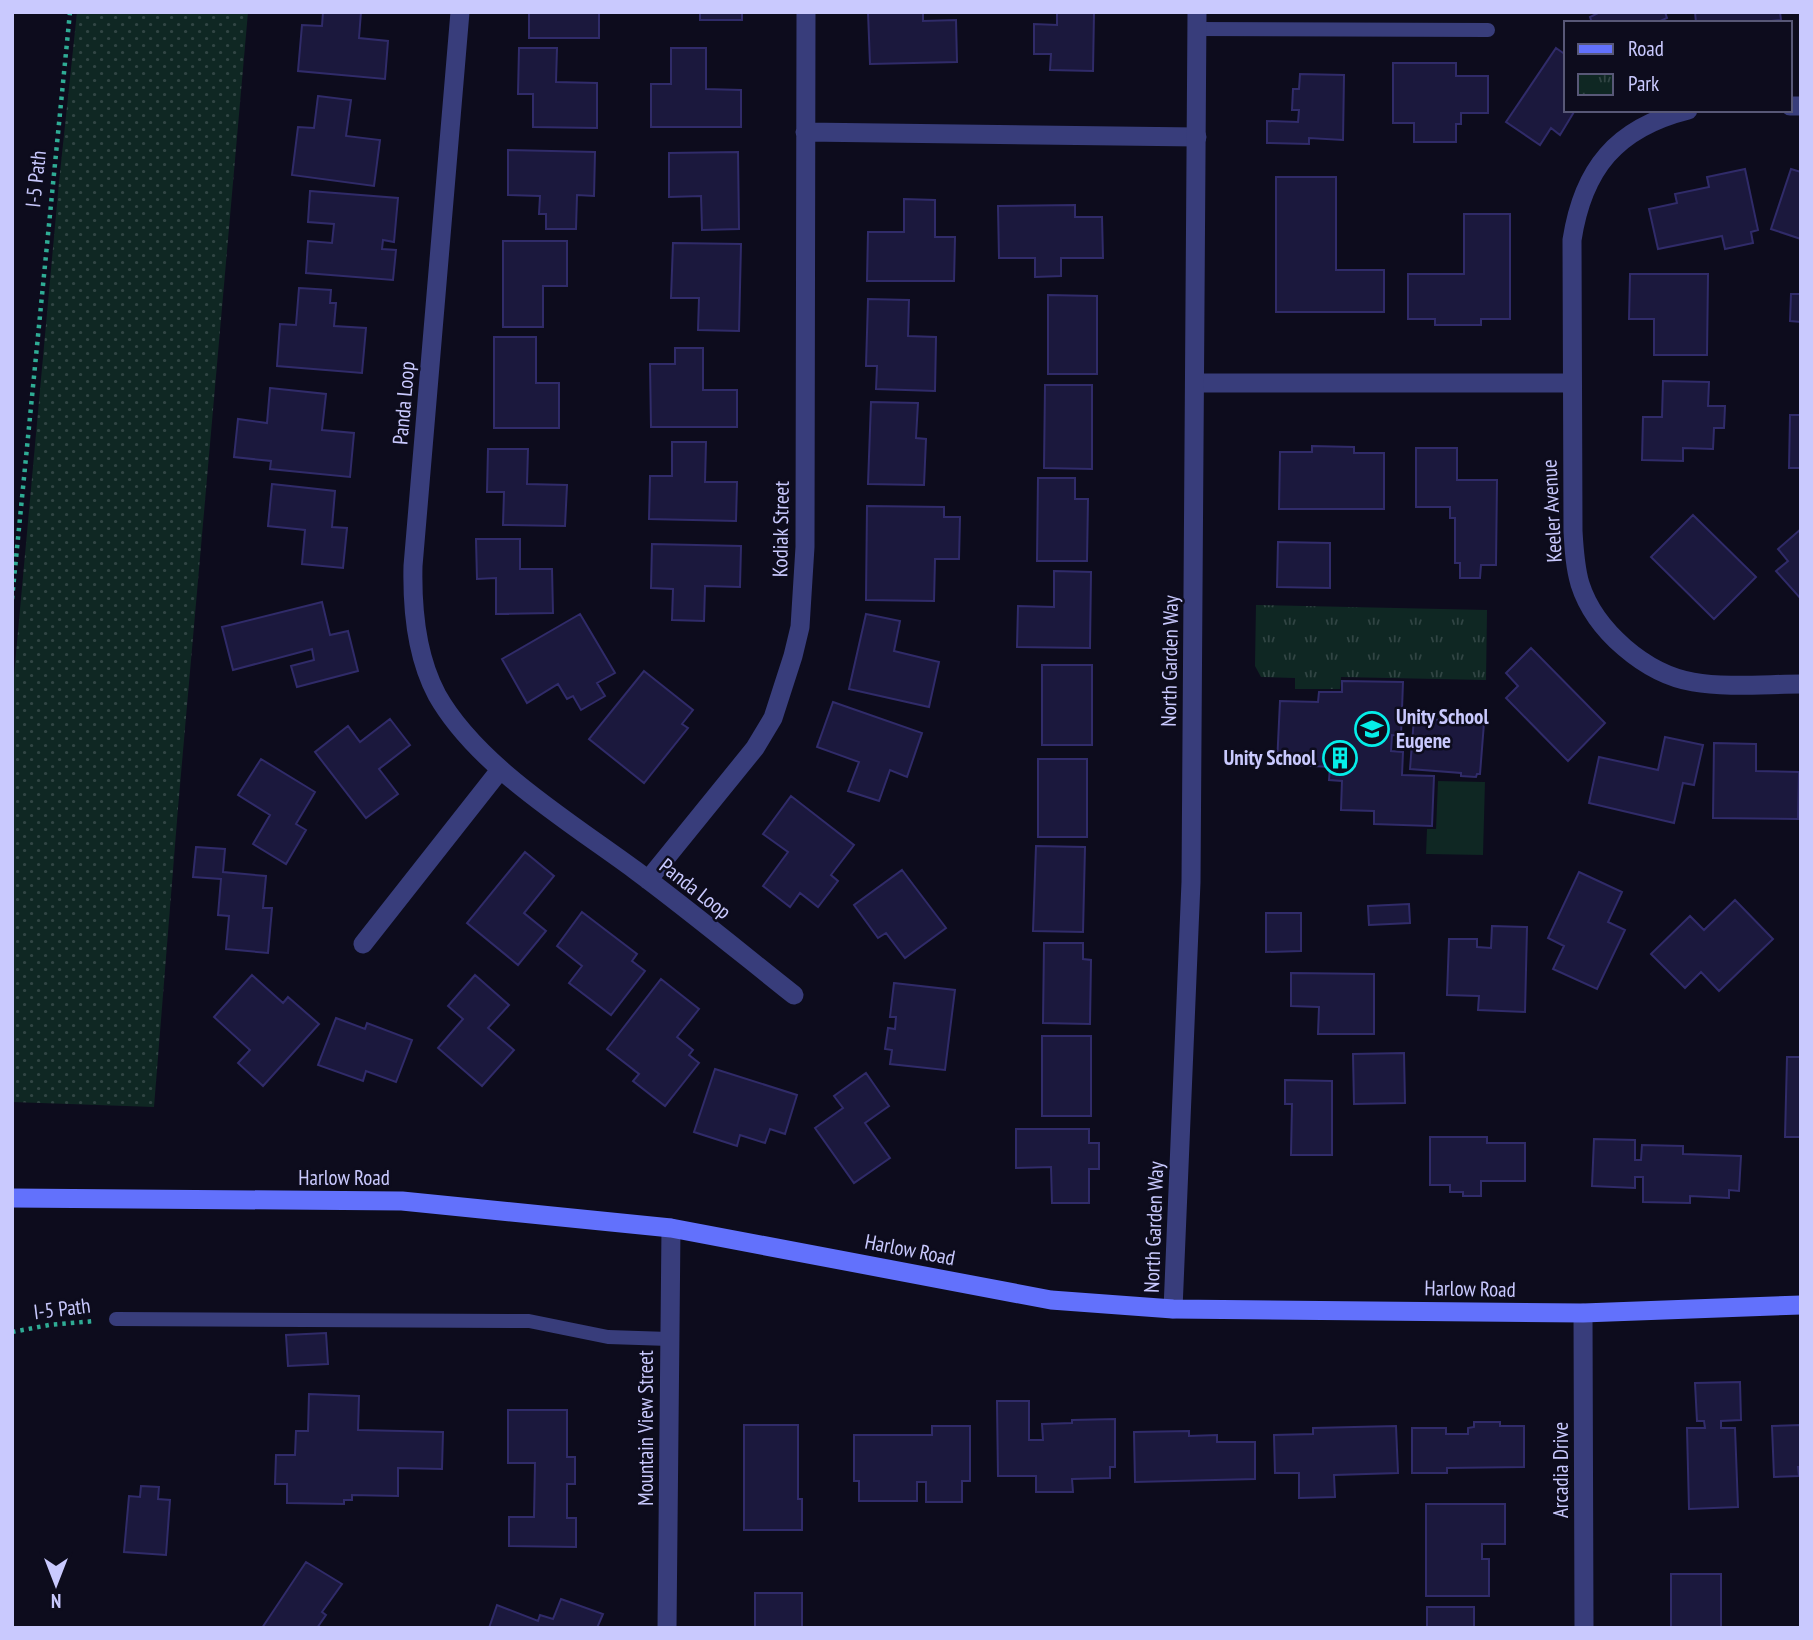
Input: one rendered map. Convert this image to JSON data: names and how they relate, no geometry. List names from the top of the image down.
{
  "streets": {
    "main road": ["Harlow Road"],
    "street": [
      "Panda Loop",
      "Keeler Avenue",
      "Kodiak Street",
      "North Garden Way",
      "Mountain View Street",
      "Arcadia Drive"
    ],
    "path": ["I-5 Path"]
  },
  "crossings": [
    ["Panda Loop", "Kodiak Street"],
    ["North Garden Way", "Harlow Road"],
    ["Harlow Road", "Mountain View Street"],
    ["Harlow Road", "Arcadia Drive"]
  ],
  "places": {
    "school or university": ["Unity School Eugene"],
    "building": ["Unity School"]
  },
  "legend": ["Road", "Park"],
  "north": "bottom"
}
